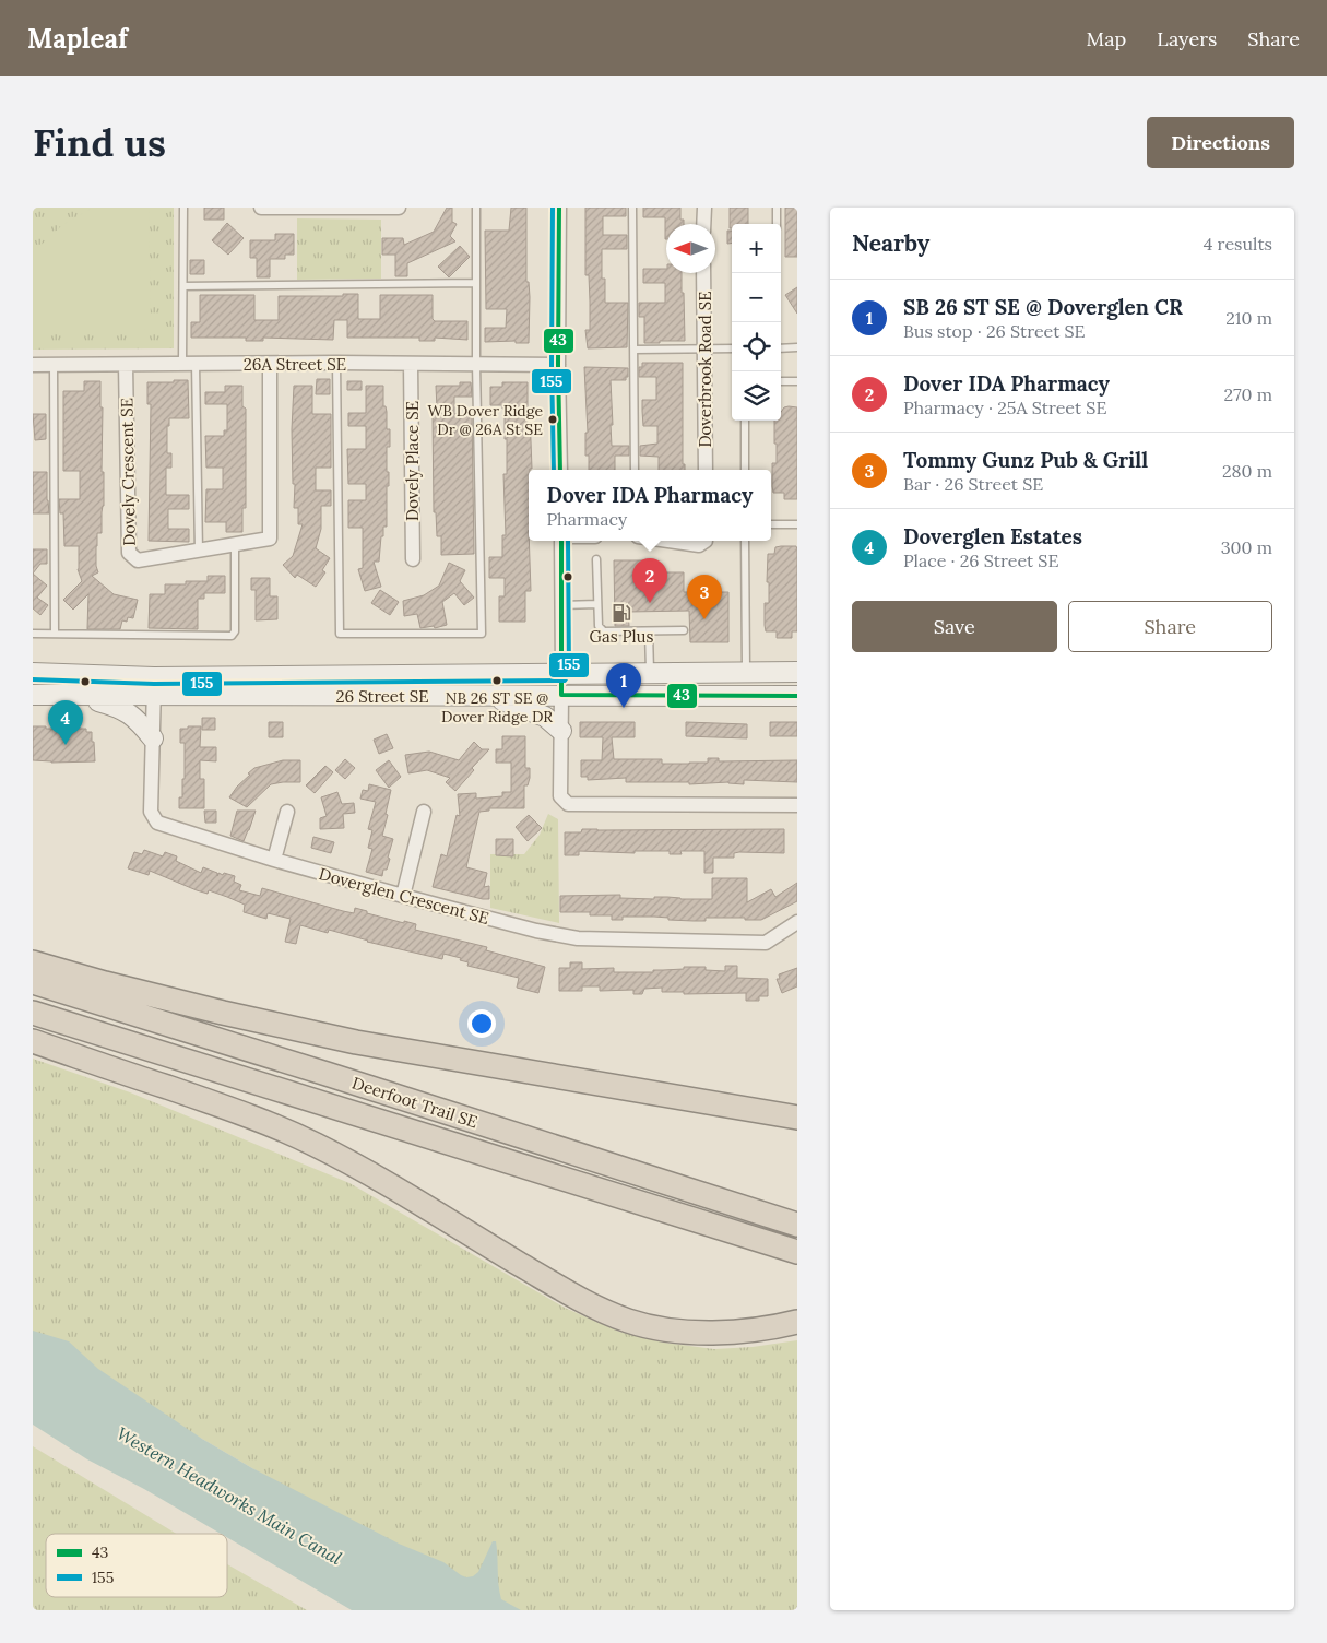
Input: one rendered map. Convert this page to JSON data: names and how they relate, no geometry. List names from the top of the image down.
{
  "streets": {
    "highway": ["Deerfoot Trail SE"],
    "street": [
      "26A Street SE",
      "Doverbrook Road SE",
      "Dovely Place SE",
      "Dovely Crescent SE",
      "26 Street SE",
      "Doverglen Crescent SE"
    ]
  },
  "crossings": [
    ["26A Street SE", "Dovely Place SE"],
    ["26A Street SE", "Dovely Crescent SE"],
    ["26 Street SE", "Doverglen Crescent SE"]
  ],
  "water": ["Western Headworks Main Canal"],
  "places": {
    "other": ["WB Dover Ridge Dr @ 26A St SE", "NB 26 ST SE @ Dover Ridge DR"],
    "fuel station": ["Gas Plus"]
  },
  "lines": ["transit line 43", "transit line 155"],
  "legend": ["43", "155"],
  "north": "left",
  "page": {
    "header": "Mapleaf",
    "nav": ["Map", "Layers", "Share"],
    "buttons": [
      "Directions",
      ["Save", "Share"]
    ],
    "title": "Find us",
    "heading": ["Nearby", "4 results"],
    "map_buttons": ["+", "−"],
    "list": [
      {
        "mark": "1",
        "name": "SB 26 ST SE @ Doverglen CR",
        "note": "Bus stop · 26 Street SE",
        "value": "210 m"
      },
      {
        "mark": "2",
        "name": "Dover IDA Pharmacy",
        "note": "Pharmacy · 25A Street SE",
        "value": "270 m"
      },
      {
        "mark": "3",
        "name": "Tommy Gunz Pub & Grill",
        "note": "Bar · 26 Street SE",
        "value": "280 m"
      },
      {
        "mark": "4",
        "name": "Doverglen Estates",
        "note": "Place · 26 Street SE",
        "value": "300 m"
      }
    ],
    "popup": ["Dover IDA Pharmacy", "Pharmacy"],
    "pins": [
      "2",
      "3",
      "1",
      "4"
    ]
  }
}
